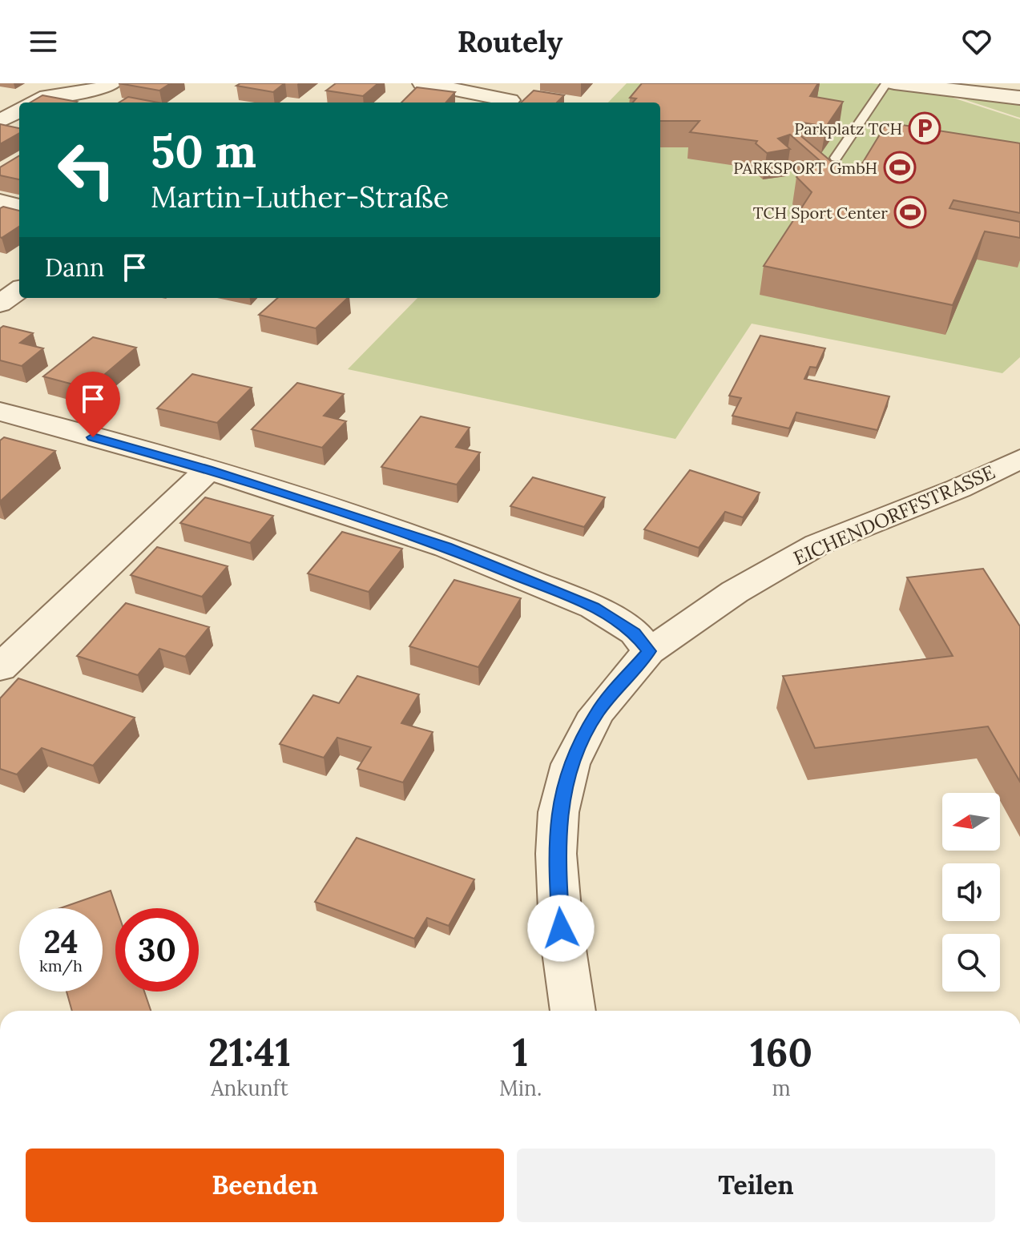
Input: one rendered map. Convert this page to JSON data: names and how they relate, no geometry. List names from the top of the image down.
{
  "streets": {
    "street": ["EICHENDORFFSTRASSE"]
  },
  "places": {
    "parking": ["Parkplatz TCH"],
    "sports": ["PARKSPORT GmbH", "TCH Sport Center"]
  },
  "north": "left",
  "page": {
    "header": "Routely",
    "turn": ["50 m", "Martin-Luther-Straße"],
    "then": "Dann",
    "speed": "24 km/h",
    "limit": "30",
    "eta": [
      "21:41",
      "Ankunft",
      "1",
      "Min.",
      "160",
      "m"
    ],
    "buttons": ["Beenden", "Teilen"]
  }
}
